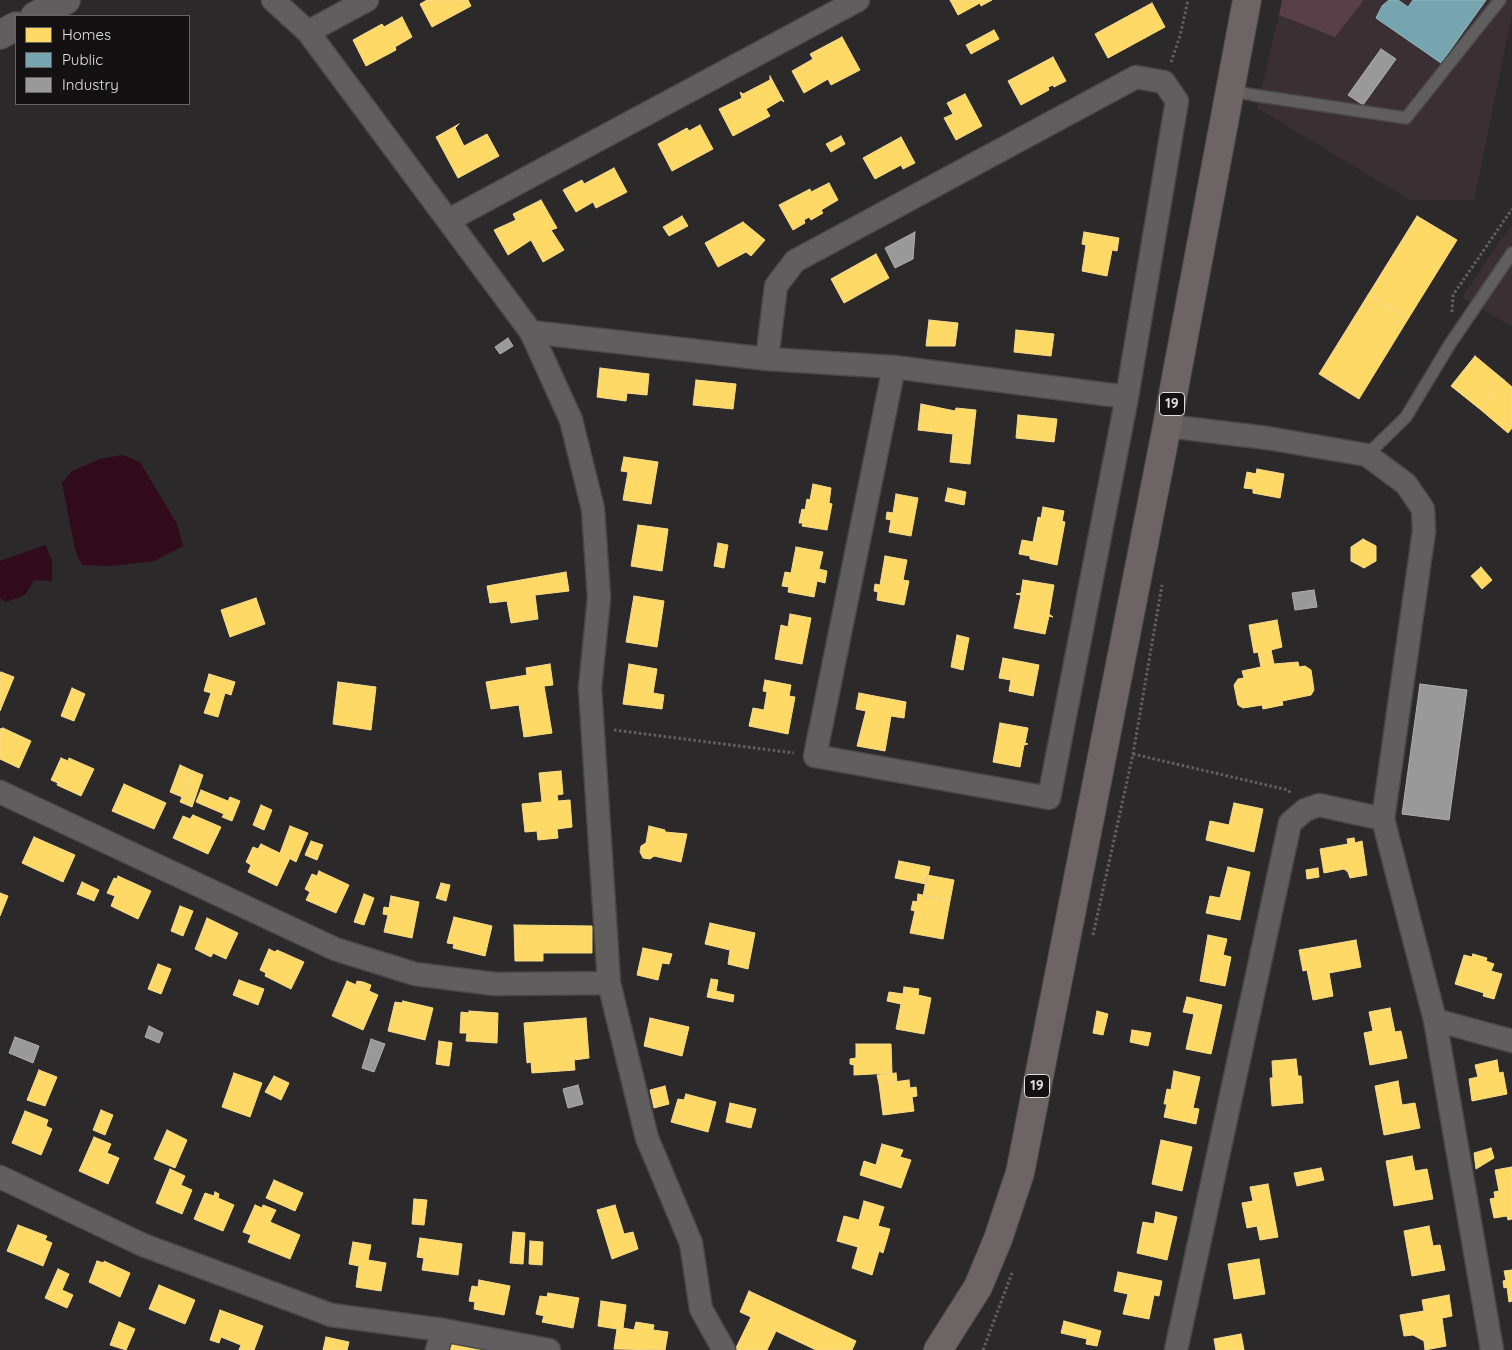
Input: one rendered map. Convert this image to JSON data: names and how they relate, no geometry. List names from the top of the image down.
{
  "streets": {
    "main road": ["19"]
  },
  "legend": ["Homes", "Public", "Industry"]
}
